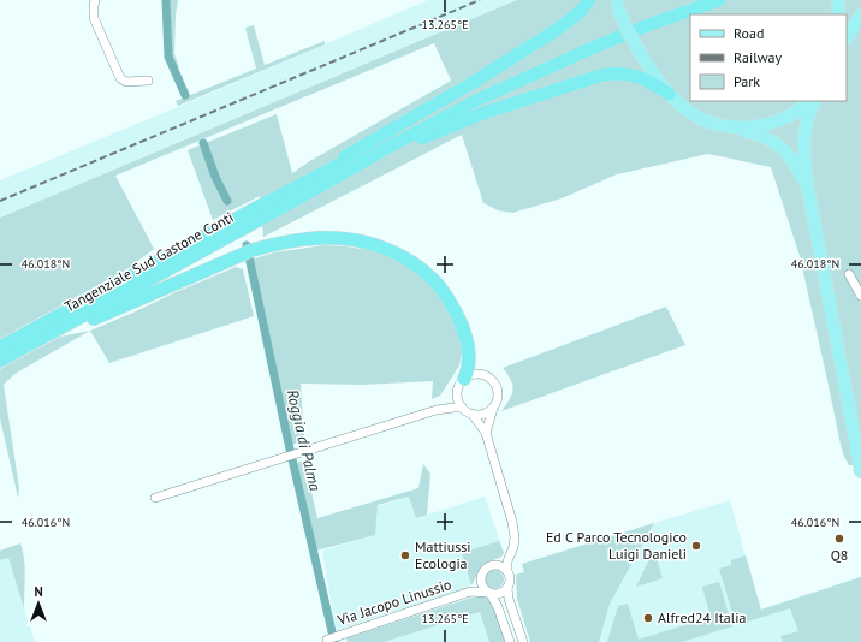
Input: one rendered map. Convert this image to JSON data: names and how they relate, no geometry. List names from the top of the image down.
{
  "streets": {
    "highway": ["Tangenziale Sud Gastone Conti"],
    "street": ["Via Jacopo Linussio"]
  },
  "water": ["Roggia di Palma"],
  "places": [
    "Q8",
    "Ed C Parco Tecnologico Luigi Danieli",
    "Mattiussi Ecologia",
    "Alfred24 Italia"
  ],
  "legend": ["Road", "Railway", "Park"],
  "north": "top",
  "coordinates": ["13.265°E", "46.018°N", "46.016°N"]
}
